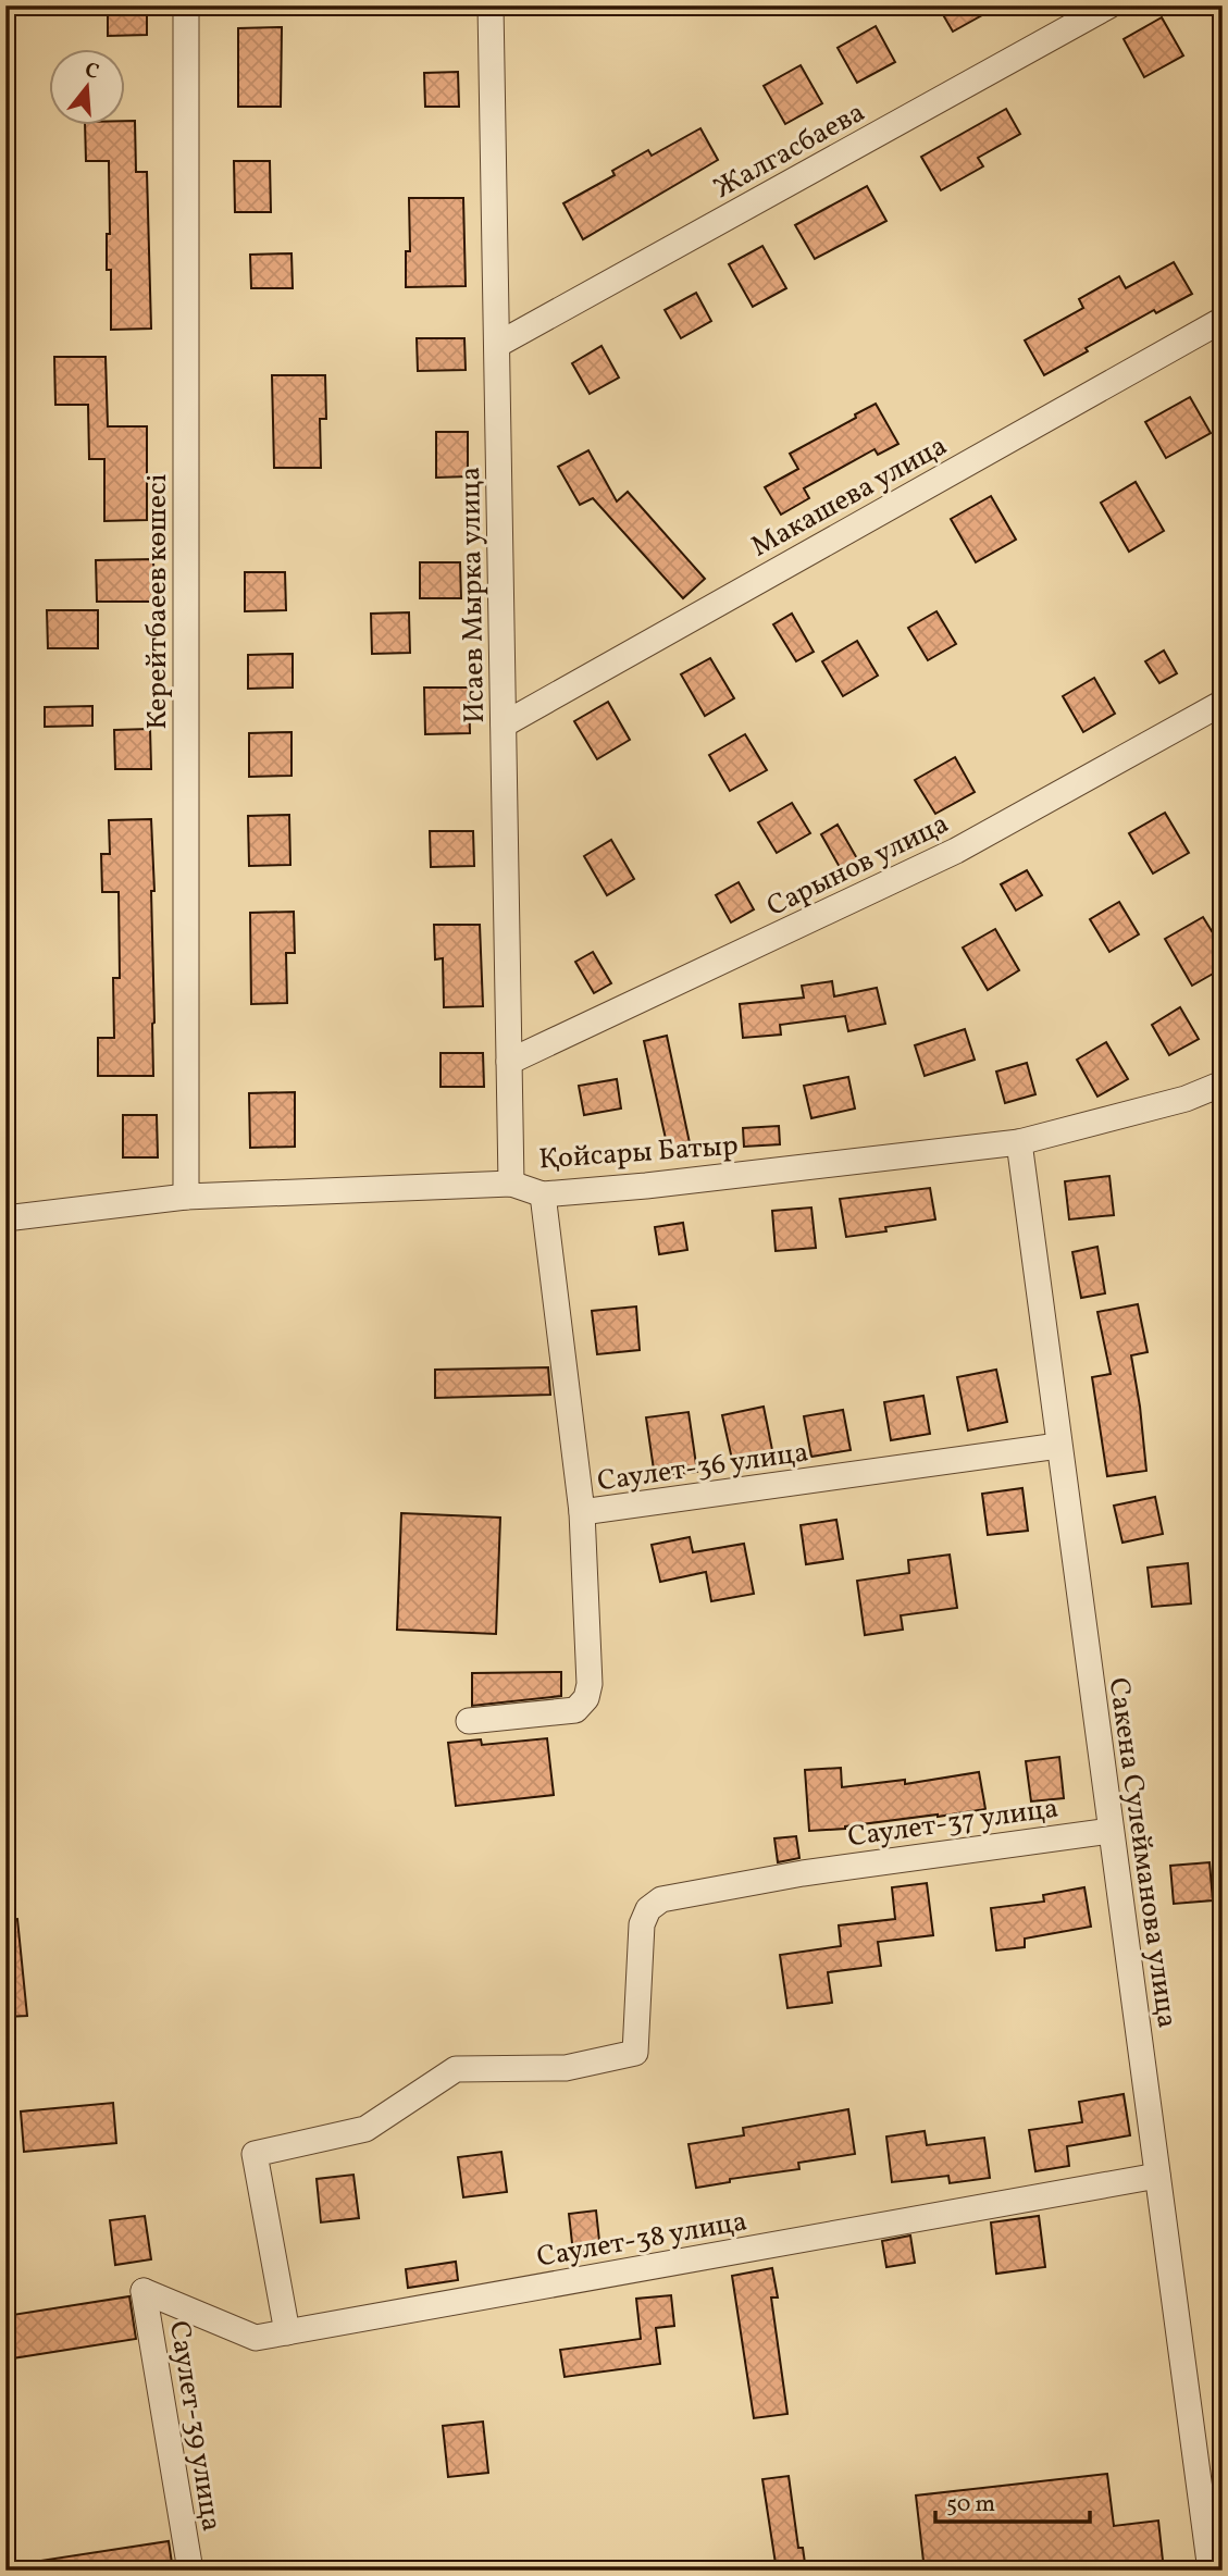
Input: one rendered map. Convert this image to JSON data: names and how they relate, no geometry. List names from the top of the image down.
{
  "streets": {
    "street": [
      "Жалгасбаева",
      "Макашева улица",
      "Исаев Мырка улица",
      "Керейтбаеев көшесі",
      "Сарынов улица",
      "Қойсары Батыр",
      "Саулет-36 улица",
      "Саулет-37 улица",
      "Сакена Сулейманова улица",
      "Саулет-38 улица",
      "Саулет-39 улица"
    ]
  },
  "crossings": [
    ["Жалгасбаева", "Исаев Мырка улица"],
    ["Макашева улица", "Исаев Мырка улица"],
    ["Исаев Мырка улица", "Сарынов улица"],
    ["Исаев Мырка улица", "Қойсары Батыр"],
    ["Керейтбаеев көшесі", "Қойсары Батыр"],
    ["Қойсары Батыр", "Саулет-36 улица"],
    ["Қойсары Батыр", "Сакена Сулейманова улица"],
    ["Саулет-36 улица", "Сакена Сулейманова улица"],
    ["Саулет-37 улица", "Сакена Сулейманова улица"],
    ["Саулет-37 улица", "Саулет-38 улица"],
    ["Сакена Сулейманова улица", "Саулет-38 улица"],
    ["Саулет-38 улица", "Саулет-39 улица"]
  ],
  "scale_bar": "50 m",
  "north": "top"
}
